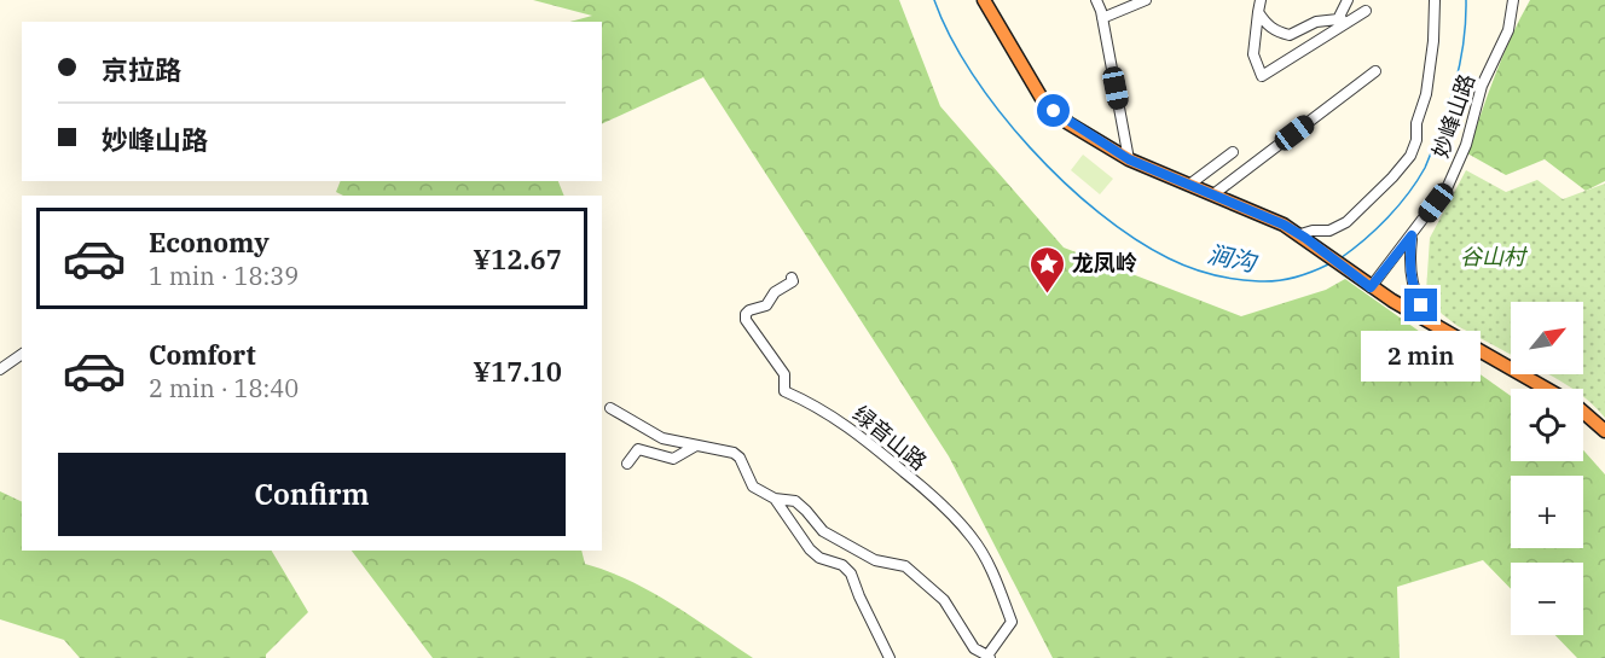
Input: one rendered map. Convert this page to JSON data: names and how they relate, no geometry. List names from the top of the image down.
{
  "streets": {
    "street": ["妙峰山路", "绿音山路"]
  },
  "water": ["涧沟"],
  "parks": ["谷山村"],
  "places": {
    "place": ["龙凤岭"]
  },
  "north": "top right",
  "page": {
    "banner": ["京拉路", "妙峰山路"],
    "list": [
      {
        "name": "Economy",
        "note": "1 min · 18:39",
        "value": "¥12.67"
      },
      {
        "name": "Comfort",
        "note": "2 min · 18:40",
        "value": "¥17.10"
      }
    ],
    "map_buttons": ["+", "−"],
    "bubble": "2 min",
    "buttons": "Confirm"
  }
}
